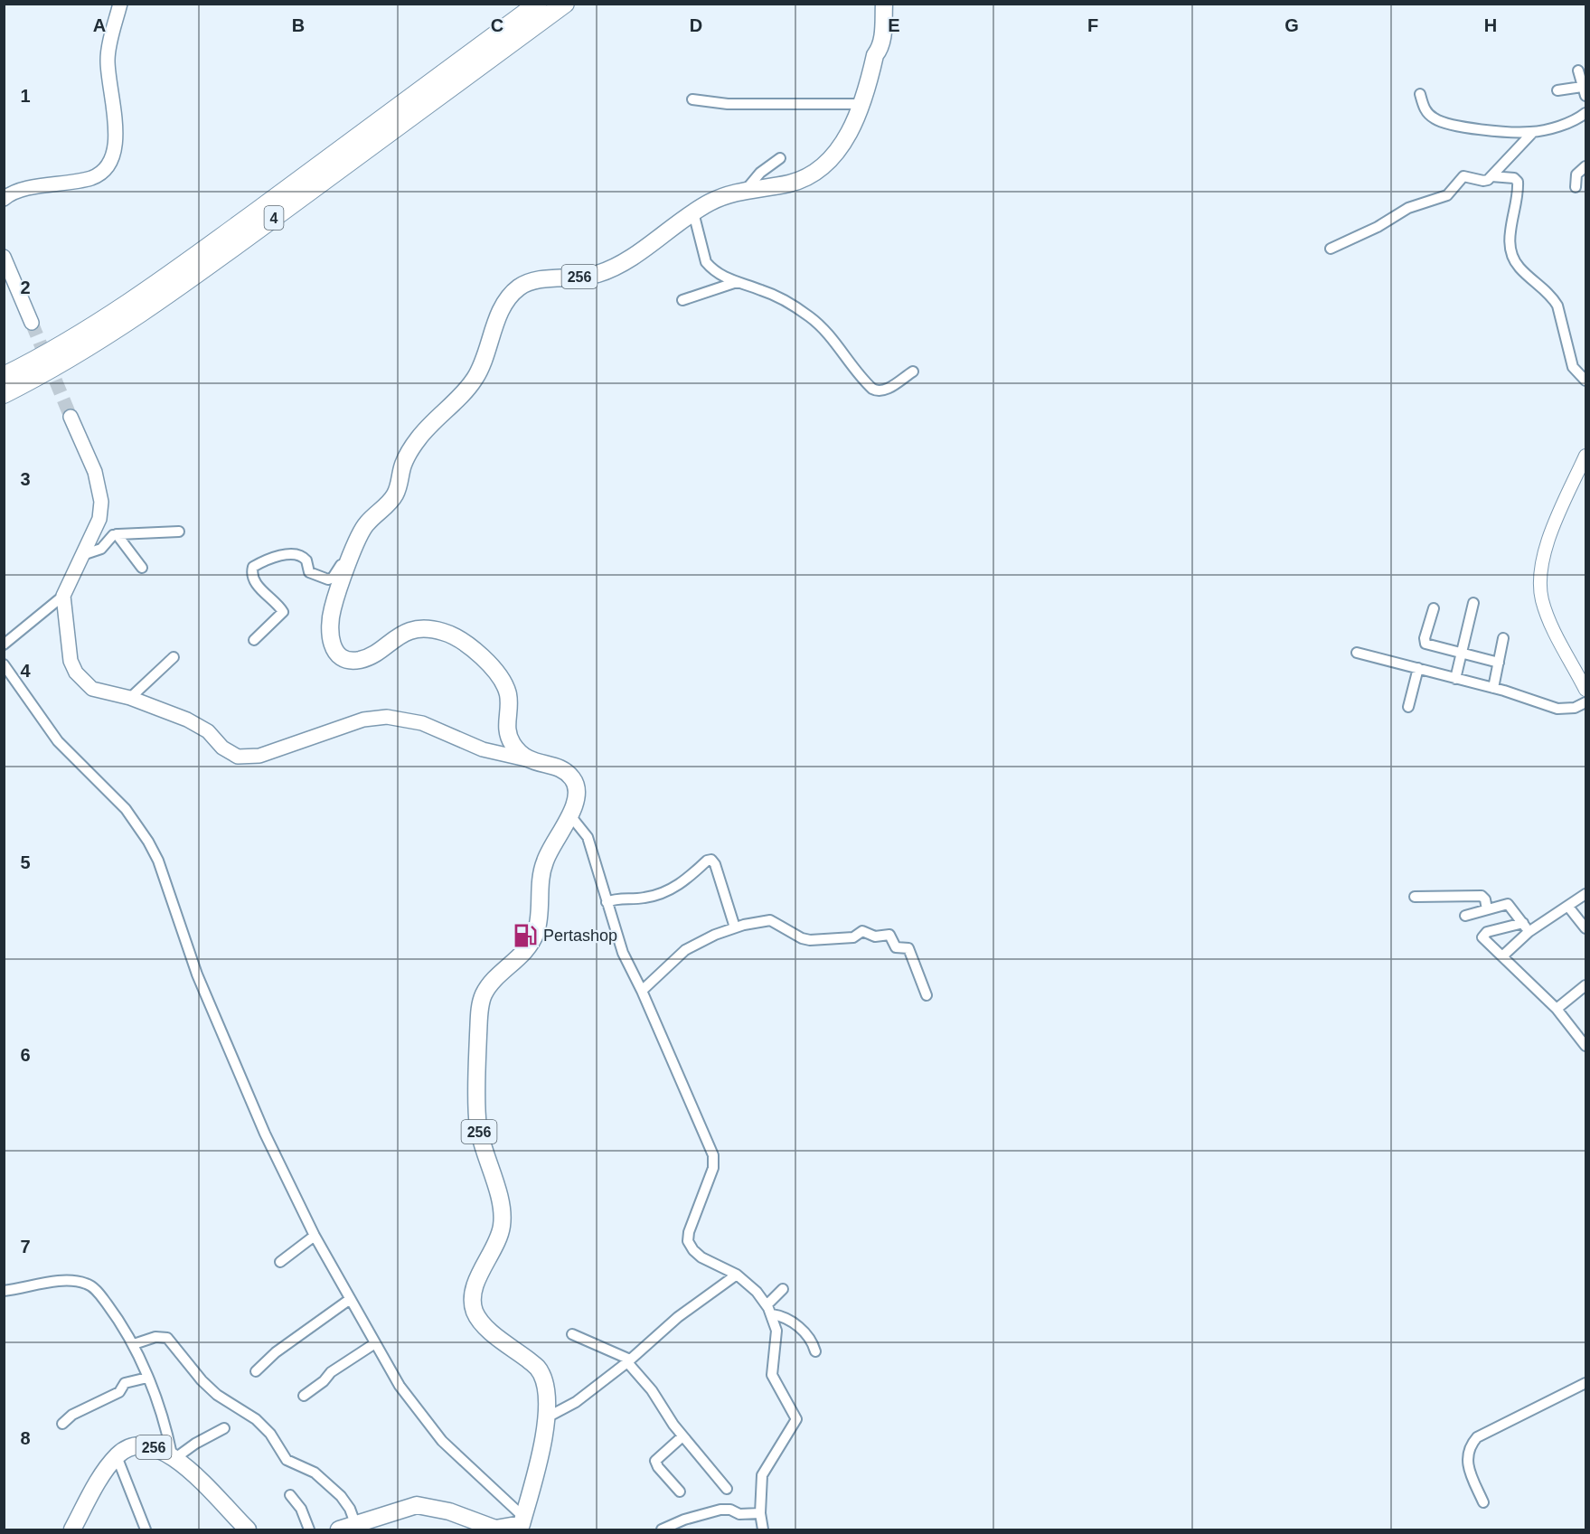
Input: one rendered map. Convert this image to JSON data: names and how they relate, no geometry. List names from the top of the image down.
{
  "streets": {
    "highway": ["4"],
    "main road": ["256"]
  },
  "places": {
    "fuel station": ["Pertashop"]
  },
  "grid": {
    "columns": [
      "A",
      "B",
      "C",
      "D",
      "E",
      "F",
      "G",
      "H"
    ],
    "rows": [
      "1",
      "2",
      "3",
      "4",
      "5",
      "6",
      "7",
      "8"
    ]
  }
}
